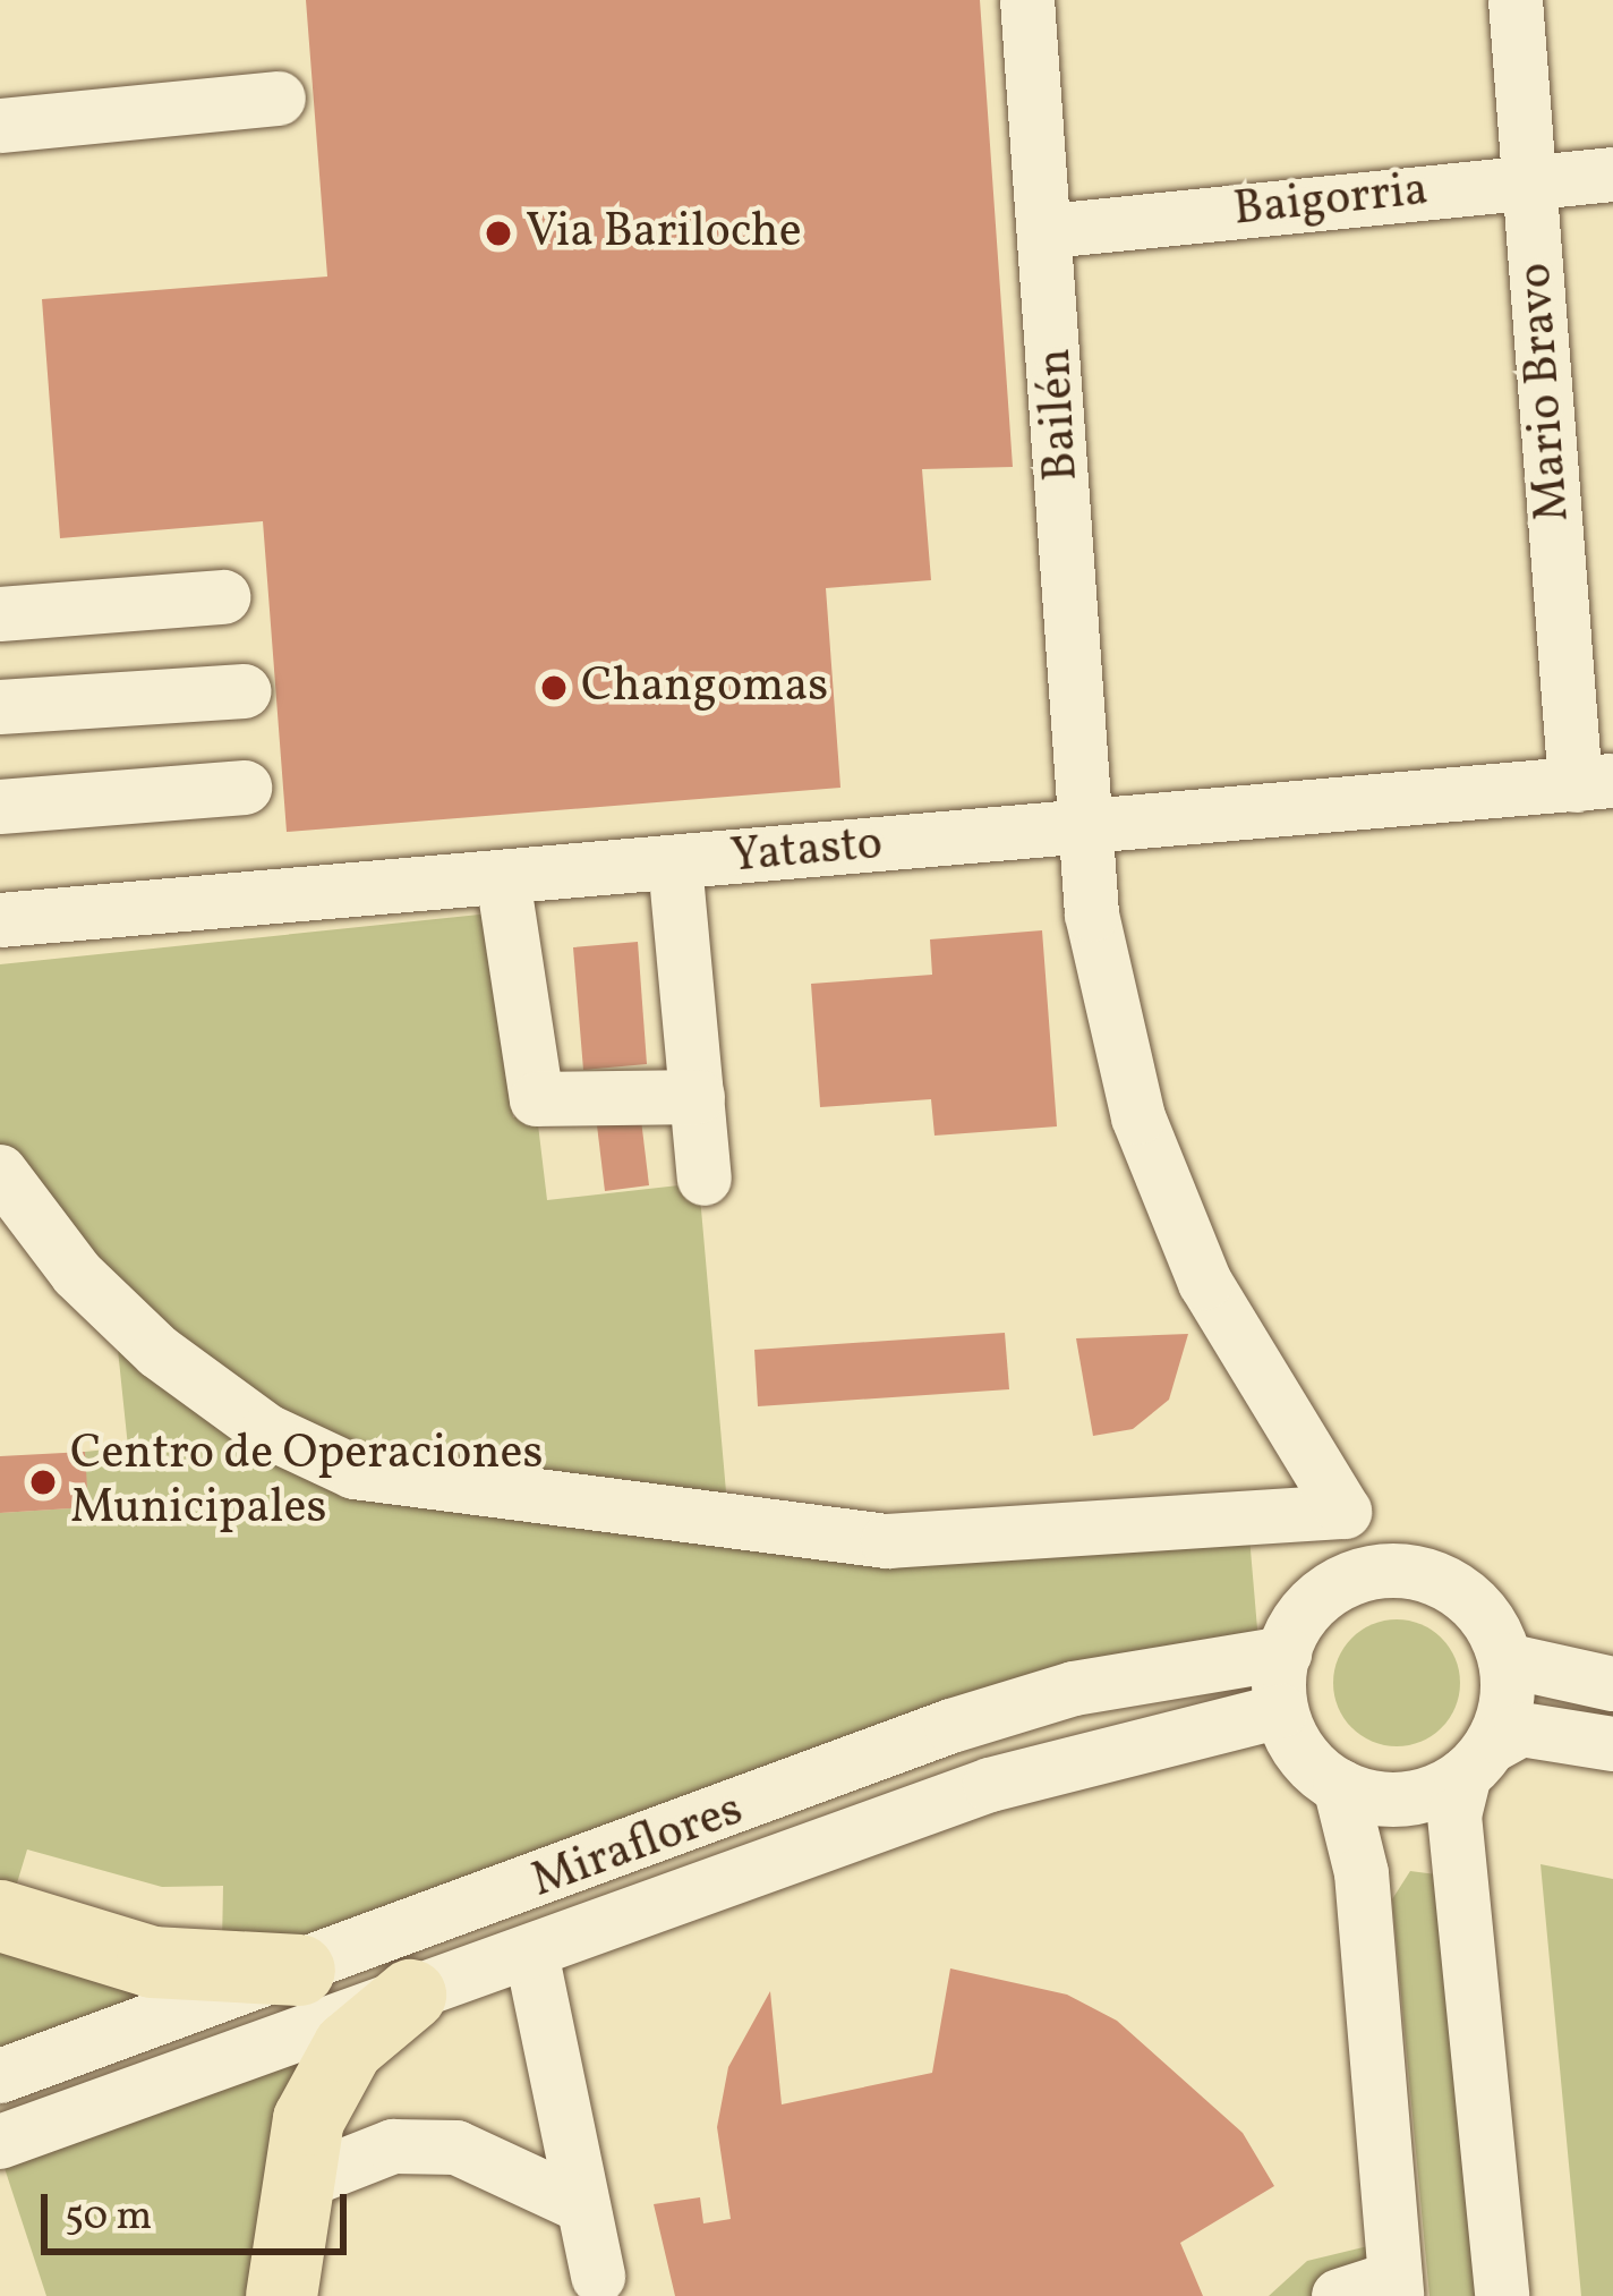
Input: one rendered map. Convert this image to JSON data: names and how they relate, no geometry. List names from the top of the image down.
{
  "streets": {
    "street": [
      "Baigorria",
      "Mario Bravo",
      "Bailén",
      "Yatasto",
      "Miraflores"
    ]
  },
  "crossings": [
    ["Baigorria", "Mario Bravo"],
    ["Baigorria", "Bailén"],
    ["Mario Bravo", "Yatasto"],
    ["Bailén", "Yatasto"],
    ["Bailén", "Miraflores"]
  ],
  "places": ["Via Bariloche", "Changomas", "Centro de Operaciones Municipales"],
  "scale_bar": "50 m"
}
